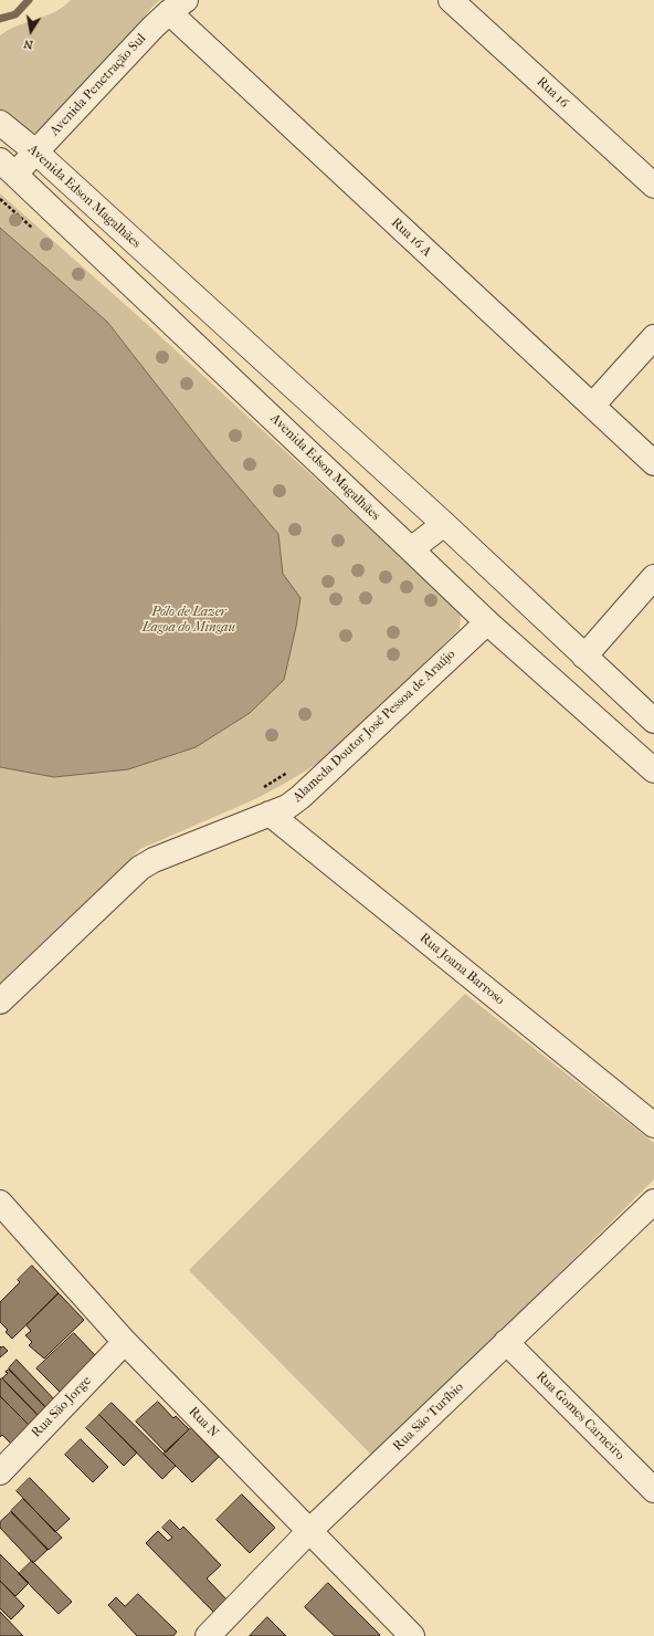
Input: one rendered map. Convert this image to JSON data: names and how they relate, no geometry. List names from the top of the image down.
{
  "streets": {
    "street": [
      "Avenida Penetração Sul",
      "Rua 16",
      "Avenida Edson Magalhães",
      "Rua 16 A",
      "Alameda Doutor José Pessoa de Araújo",
      "Rua Joana Barroso",
      "Rua São Jorge",
      "Rua Gomes Carneiro",
      "Rua São Turíbio",
      "Rua N"
    ]
  },
  "crossings": [
    ["Avenida Penetração Sul", "Avenida Edson Magalhães"],
    ["Avenida Penetração Sul", "Rua 16 A"],
    ["Avenida Edson Magalhães", "Alameda Doutor José Pessoa de Araújo"],
    ["Alameda Doutor José Pessoa de Araújo", "Rua Joana Barroso"],
    ["Rua São Jorge", "Rua N"],
    ["Rua Gomes Carneiro", "Rua São Turíbio"],
    ["Rua São Turíbio", "Rua N"]
  ],
  "parks": ["Pólo de Lazer Lagoa do Mingau"],
  "north": "bottom"
}
